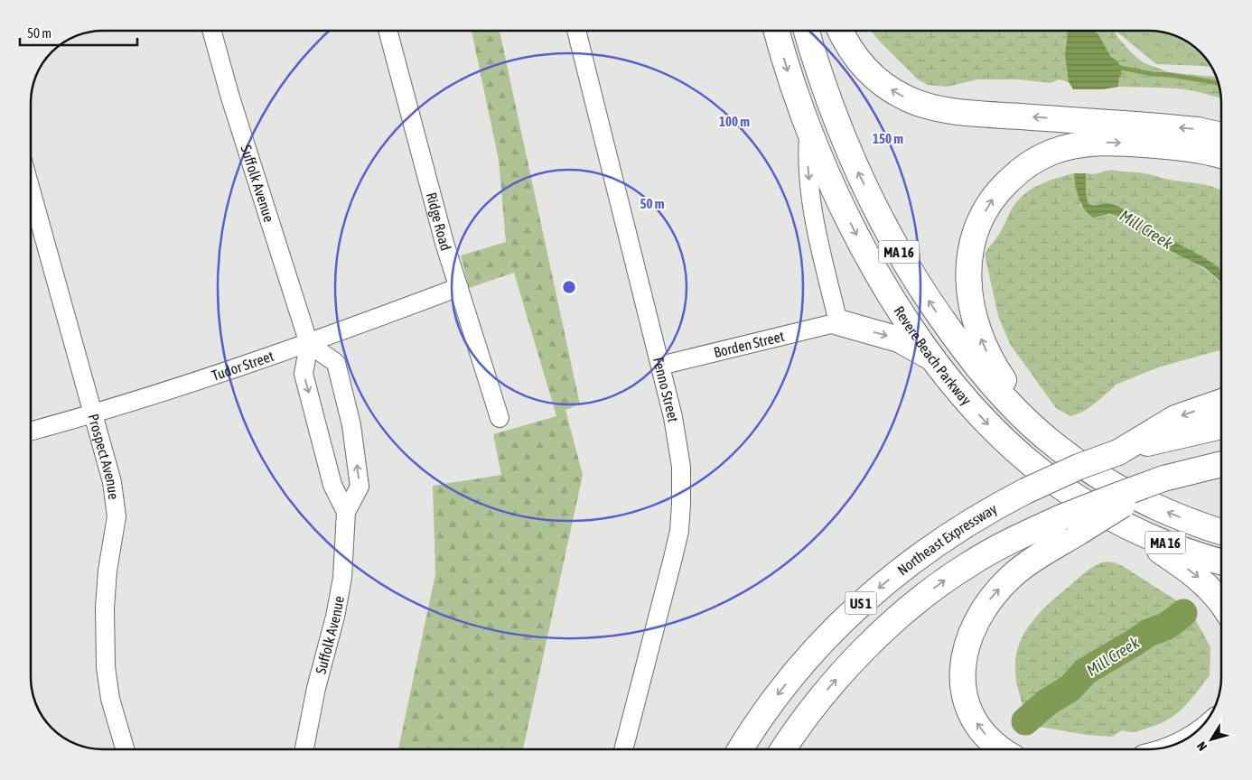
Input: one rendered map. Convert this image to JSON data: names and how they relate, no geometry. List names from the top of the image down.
{
  "streets": {
    "highway": [
      "MA 16",
      "Revere Beach Parkway",
      "Northeast Expressway",
      "US 1"
    ],
    "street": [
      "Suffolk Avenue",
      "Ridge Road",
      "Borden Street",
      "Tudor Street",
      "Fenno Street",
      "Prospect Avenue"
    ]
  },
  "crossings": [
    ["Suffolk Avenue", "Tudor Street"],
    ["Ridge Road", "Tudor Street"],
    ["Borden Street", "Fenno Street"],
    ["Tudor Street", "Prospect Avenue"]
  ],
  "water": ["Mill Creek"],
  "scale_bar": "50 m",
  "north": "bottom left",
  "rings": ["100 m", "150 m", "50 m"]
}
